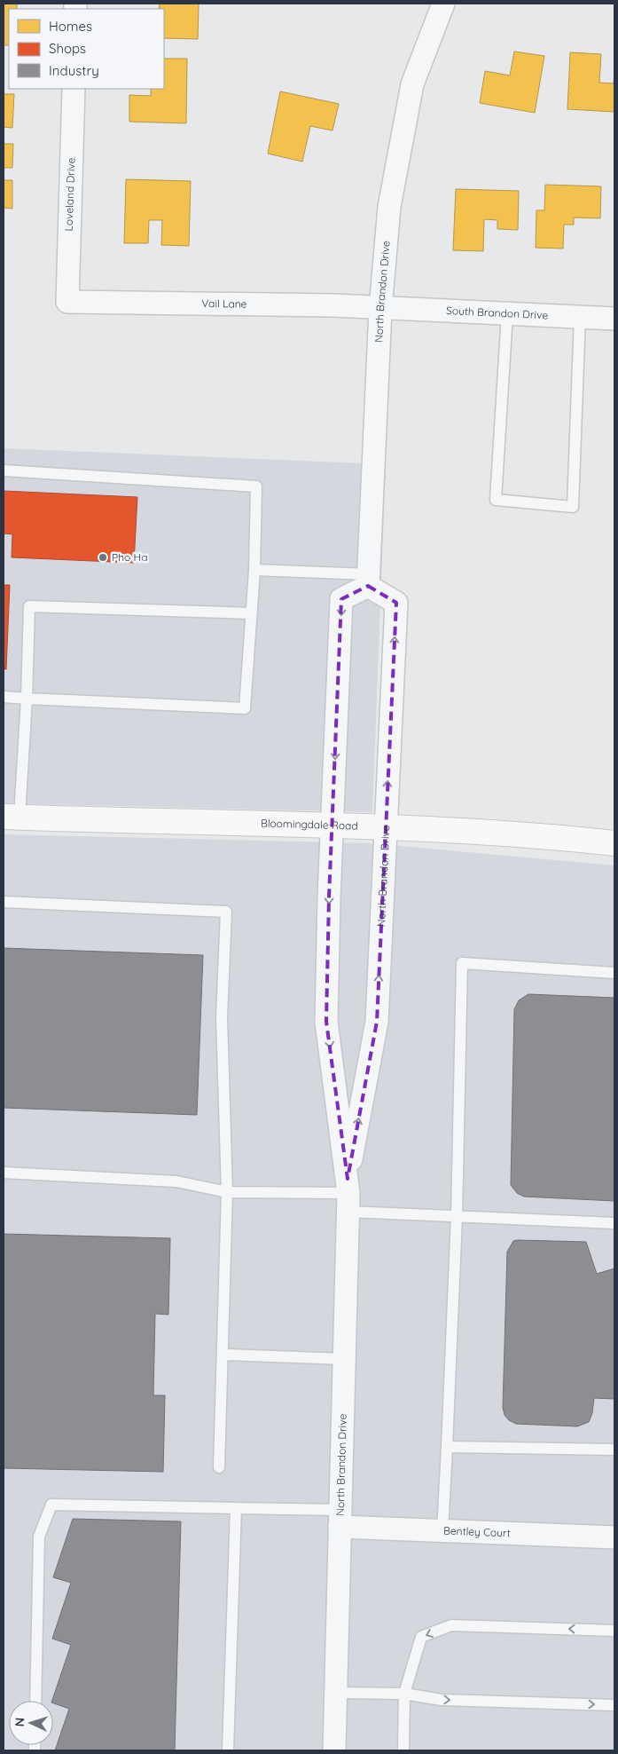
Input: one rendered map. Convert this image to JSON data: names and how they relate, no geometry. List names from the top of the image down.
{
  "streets": {
    "main road": ["Bloomingdale Road"],
    "street": [
      "Loveland Drive",
      "North Brandon Drive",
      "Vail Lane",
      "South Brandon Drive",
      "Bentley Court"
    ]
  },
  "crossings": [
    ["Loveland Drive", "Vail Lane"],
    ["North Brandon Drive", "Vail Lane"],
    ["North Brandon Drive", "South Brandon Drive"],
    ["North Brandon Drive", "Bloomingdale Road"],
    ["North Brandon Drive", "Bentley Court"],
    ["Vail Lane", "South Brandon Drive"]
  ],
  "places": ["Pho Ha"],
  "legend": ["Homes", "Shops", "Industry"],
  "north": "left"
}
